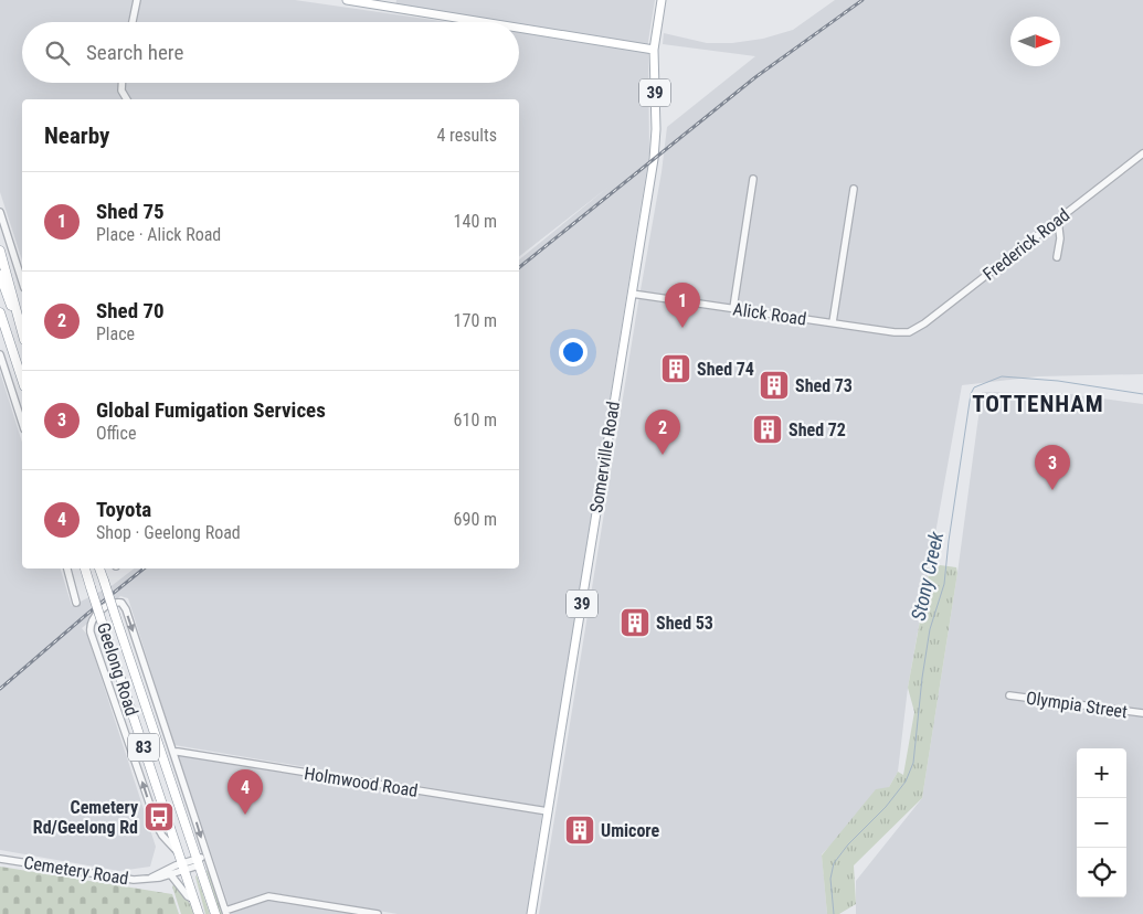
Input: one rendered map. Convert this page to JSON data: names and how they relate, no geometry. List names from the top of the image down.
{
  "streets": {
    "highway": ["Geelong Road", "83"],
    "main road": ["39", "Somerville Road"],
    "street": [
      "Frederick Road",
      "Alick Road",
      "Olympia Street",
      "Holmwood Road",
      "Cemetery Road"
    ]
  },
  "crossings": [
    ["Frederick Road", "Alick Road"],
    ["Alick Road", "Somerville Road"],
    ["Somerville Road", "Holmwood Road"],
    ["Geelong Road", "Holmwood Road"],
    ["Geelong Road", "Cemetery Road"]
  ],
  "districts": ["TOTTENHAM"],
  "water": ["Stony Creek"],
  "places": {
    "building": [
      "Shed 74",
      "Shed 73",
      "Shed 72",
      "Shed 53",
      "Umicore"
    ],
    "bus stop": ["Cemetery Rd/Geelong Rd"]
  },
  "north": "right",
  "page": {
    "search": "Search here",
    "heading": ["Nearby", "4 results"],
    "list": [
      {
        "mark": "1",
        "name": "Shed 75",
        "note": "Place · Alick Road",
        "value": "140 m"
      },
      {
        "mark": "2",
        "name": "Shed 70",
        "note": "Place",
        "value": "170 m"
      },
      {
        "mark": "3",
        "name": "Global Fumigation Services",
        "note": "Office",
        "value": "610 m"
      },
      {
        "mark": "4",
        "name": "Toyota",
        "note": "Shop · Geelong Road",
        "value": "690 m"
      }
    ],
    "pins": [
      "1",
      "2",
      "3",
      "4"
    ],
    "map_buttons": ["+", "−"]
  }
}
